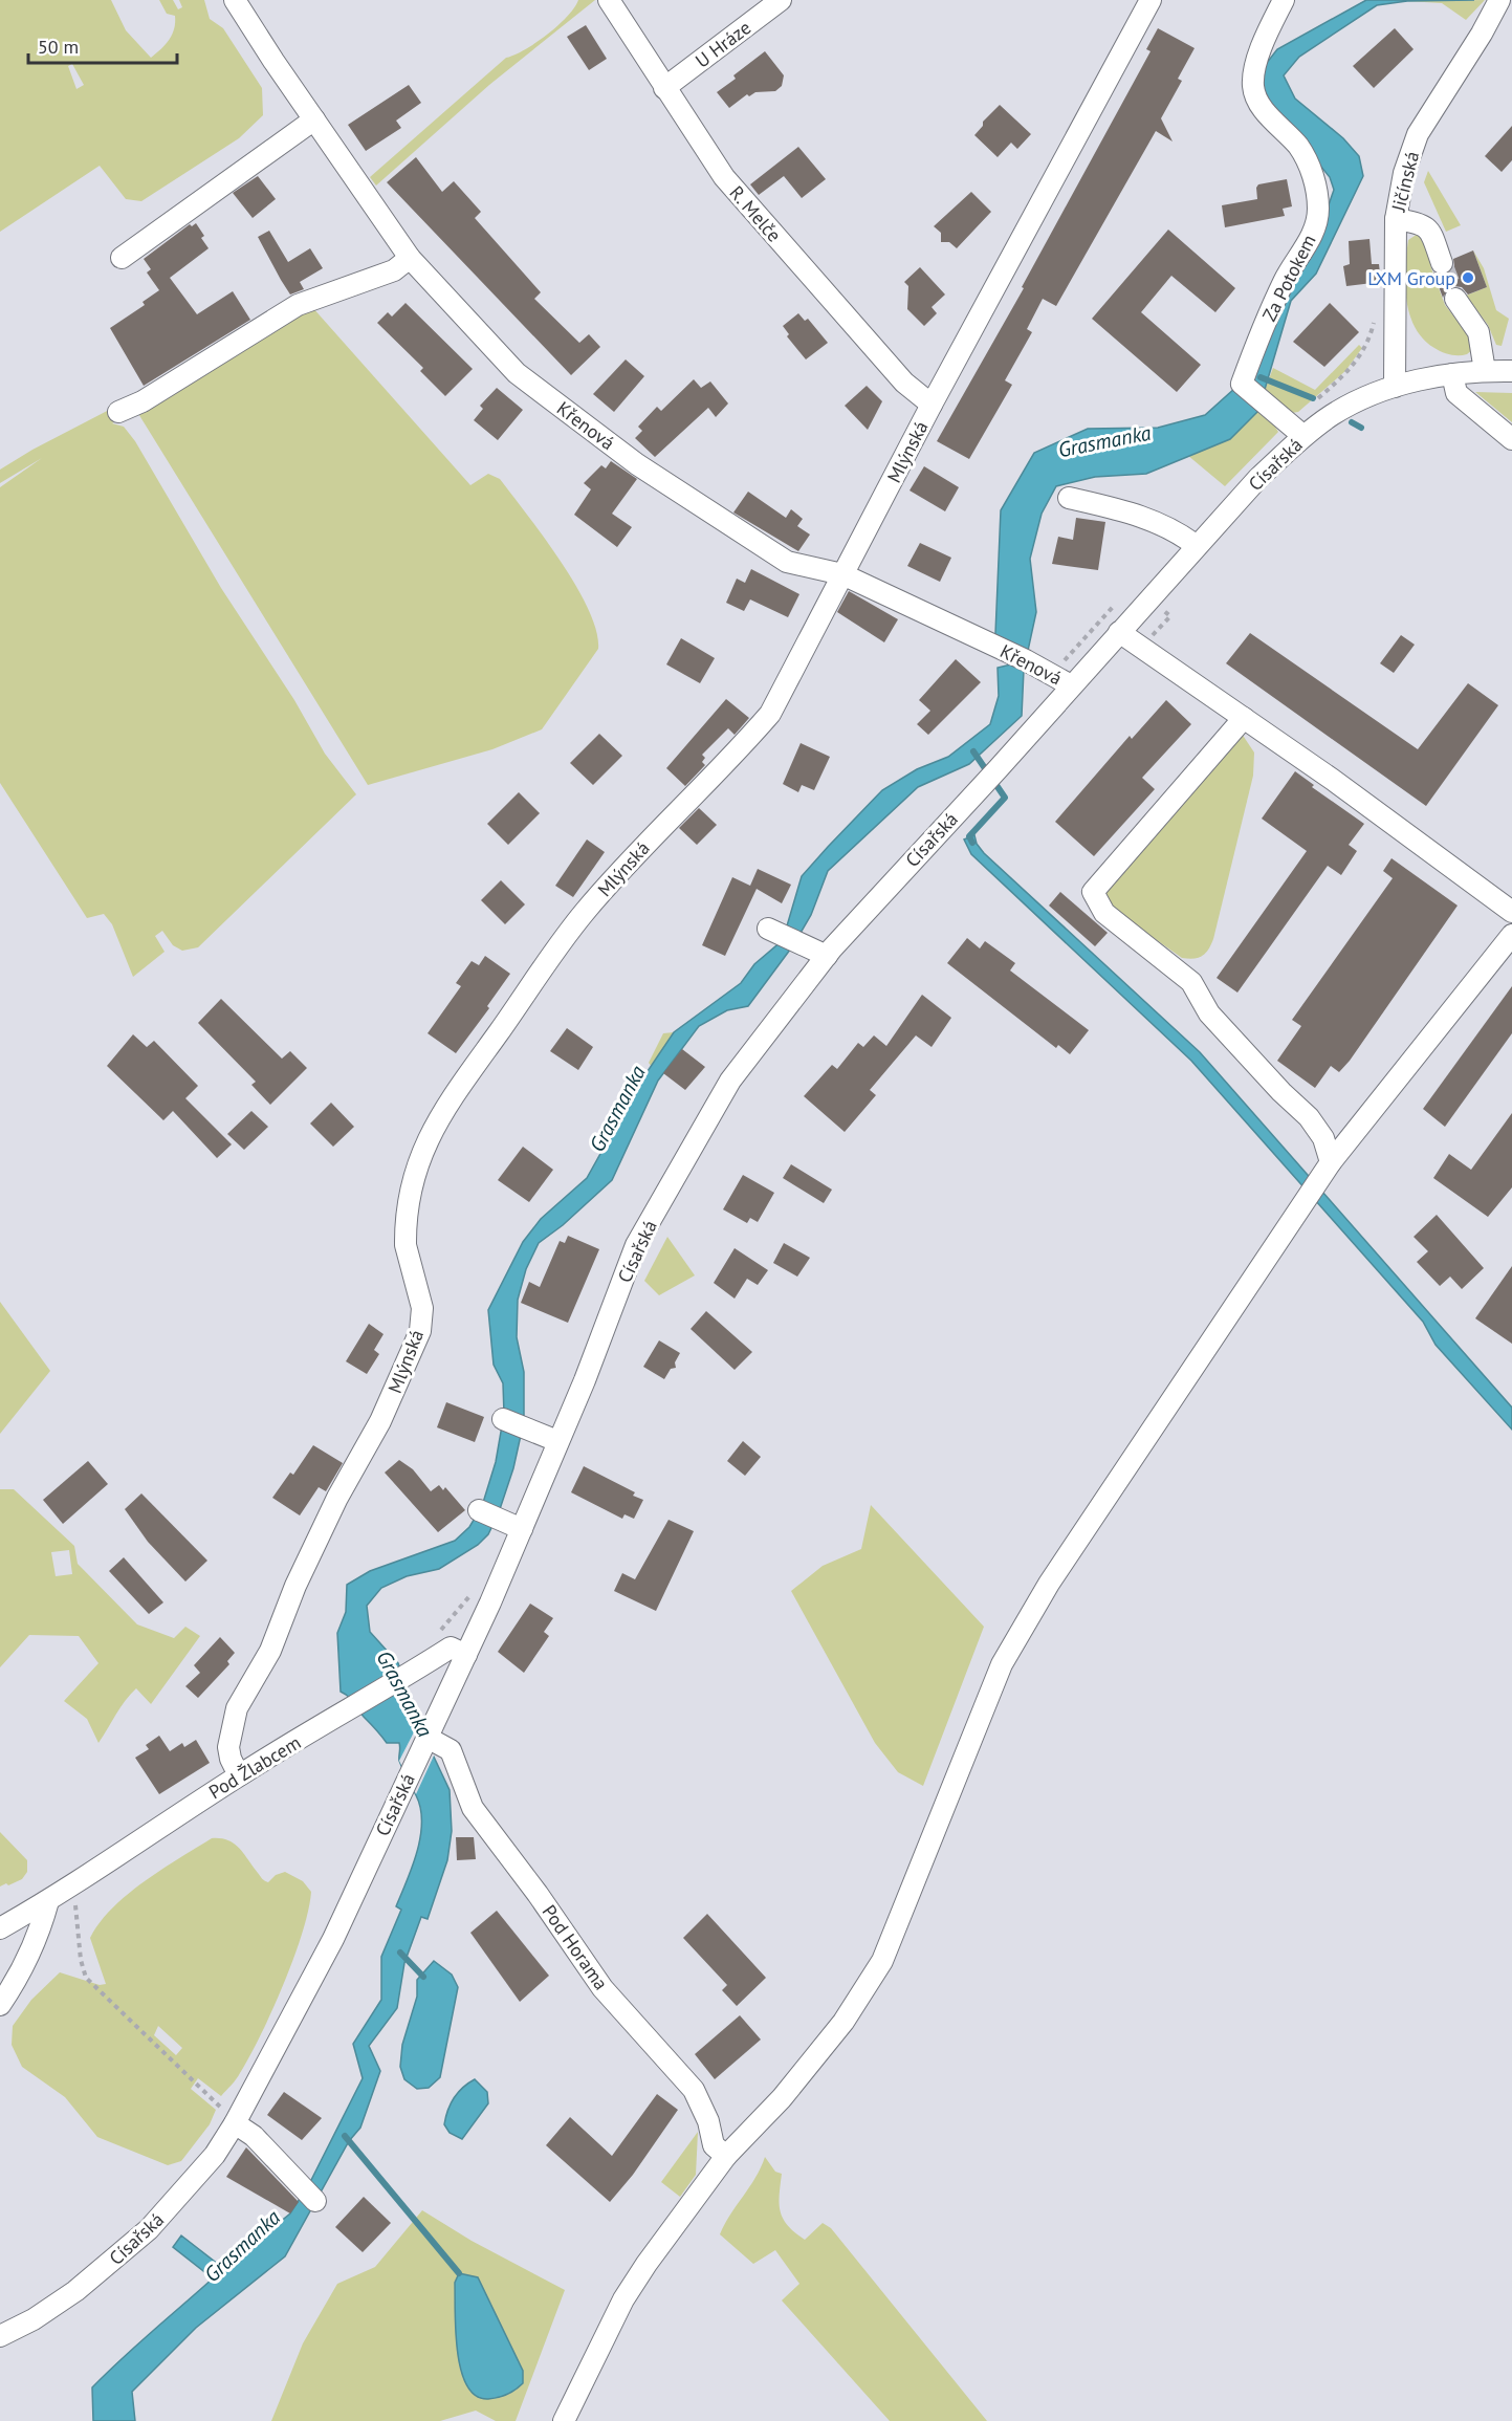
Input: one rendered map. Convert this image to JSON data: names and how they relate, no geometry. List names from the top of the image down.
{
  "streets": {
    "street": [
      "U Hráze",
      "Jičínská",
      "R. Melče",
      "Za Potokem",
      "Křenová",
      "Mlýnská",
      "Císařská",
      "Pod Žlabcem",
      "Pod Horama"
    ]
  },
  "crossings": [
    ["U Hráze", "R. Melče"],
    ["Jičínská", "Císařská"],
    ["R. Melče", "Mlýnská"],
    ["Za Potokem", "Císařská"],
    ["Křenová", "Mlýnská"],
    ["Křenová", "Císařská"],
    ["Mlýnská", "Pod Žlabcem"],
    ["Císařská", "Pod Žlabcem"],
    ["Císařská", "Pod Horama"]
  ],
  "water": ["Grasmanka"],
  "places": ["LXM Group"],
  "scale_bar": "50 m"
}
